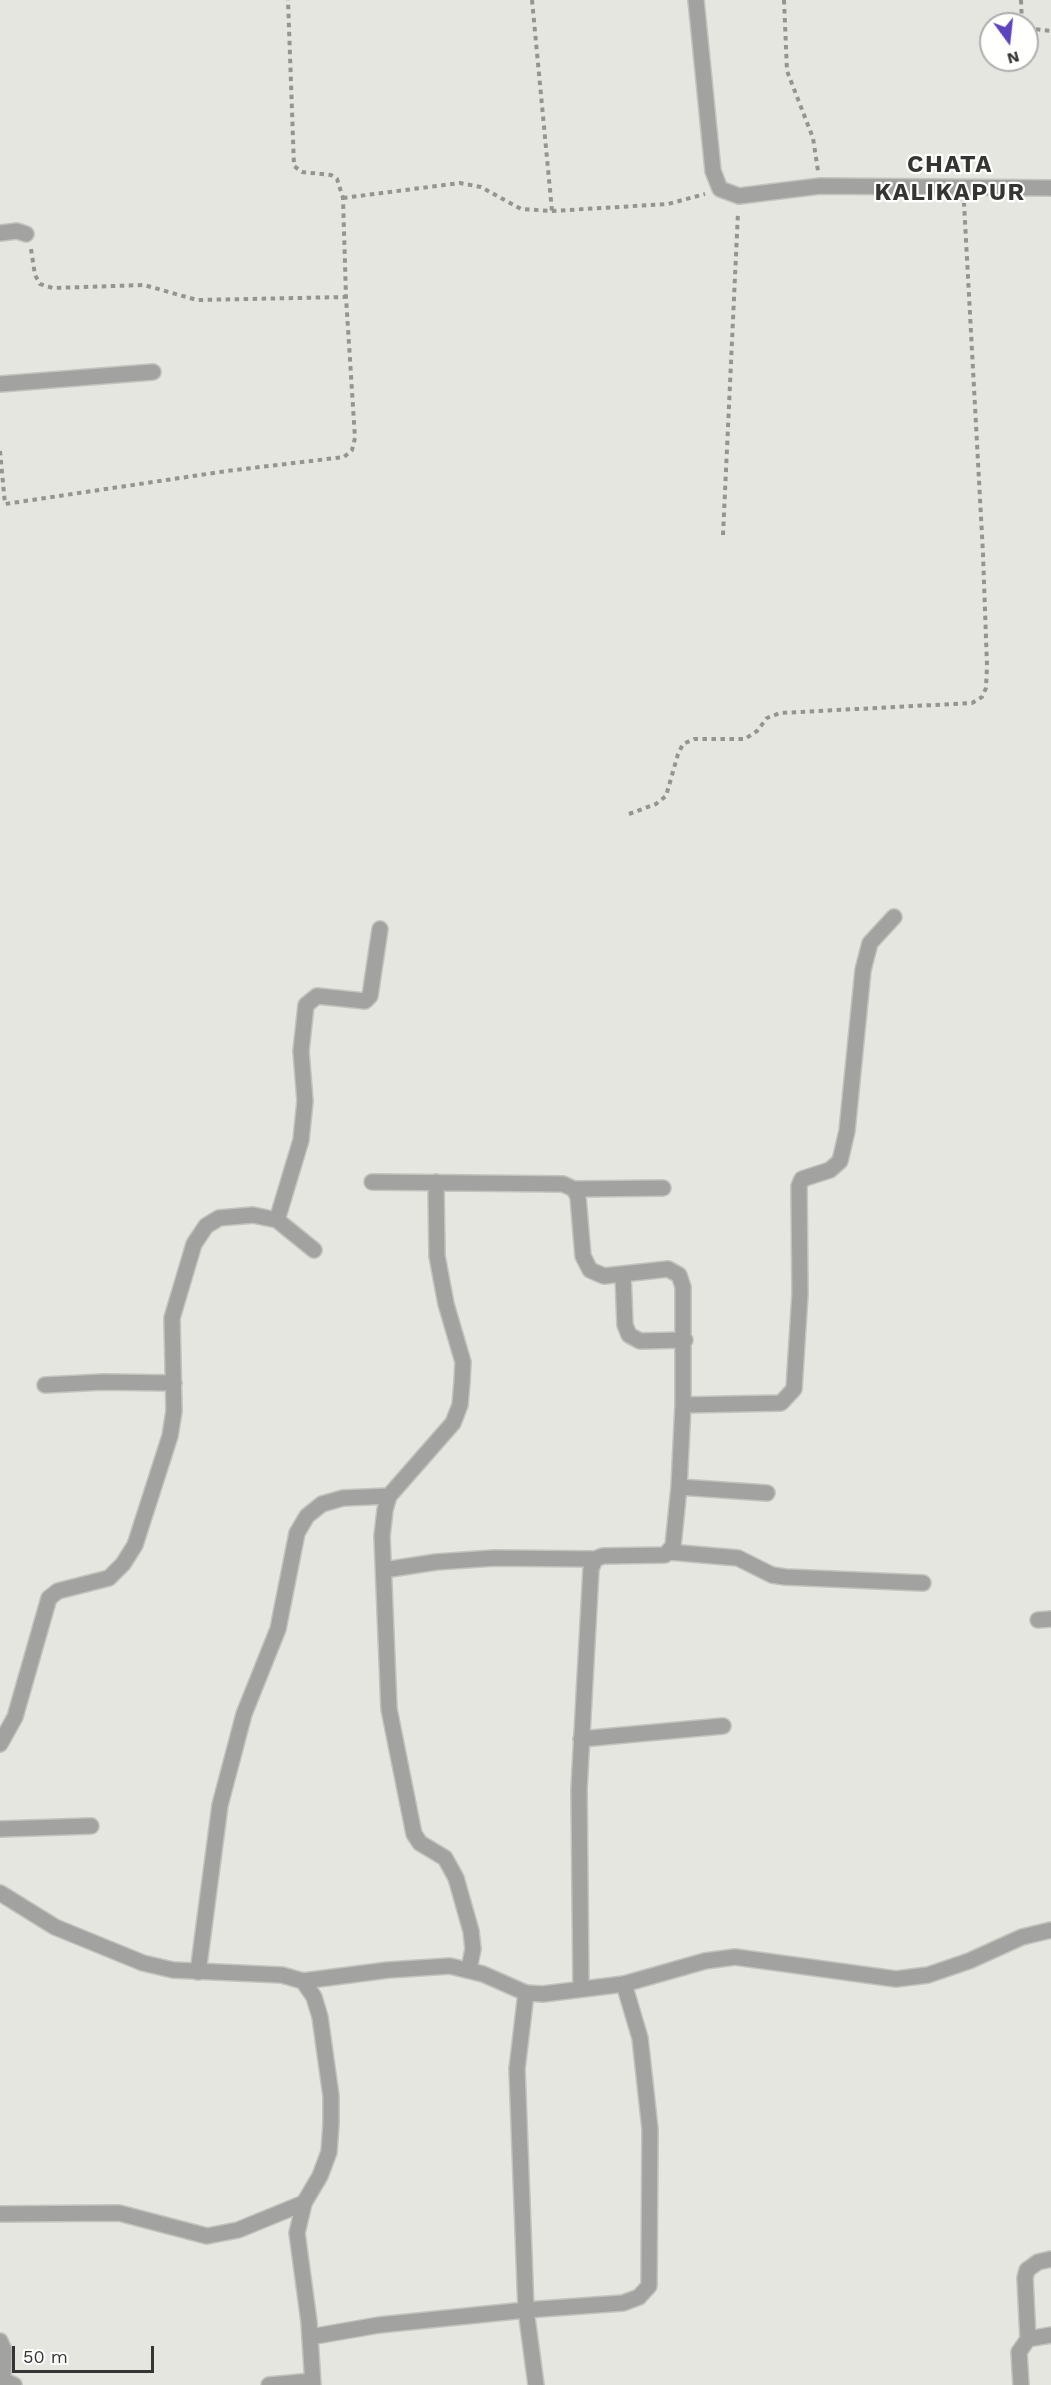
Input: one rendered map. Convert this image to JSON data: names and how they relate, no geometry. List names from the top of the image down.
{
  "districts": ["CHATA KALIKAPUR"],
  "scale_bar": "50 m",
  "north": "bottom"
}
